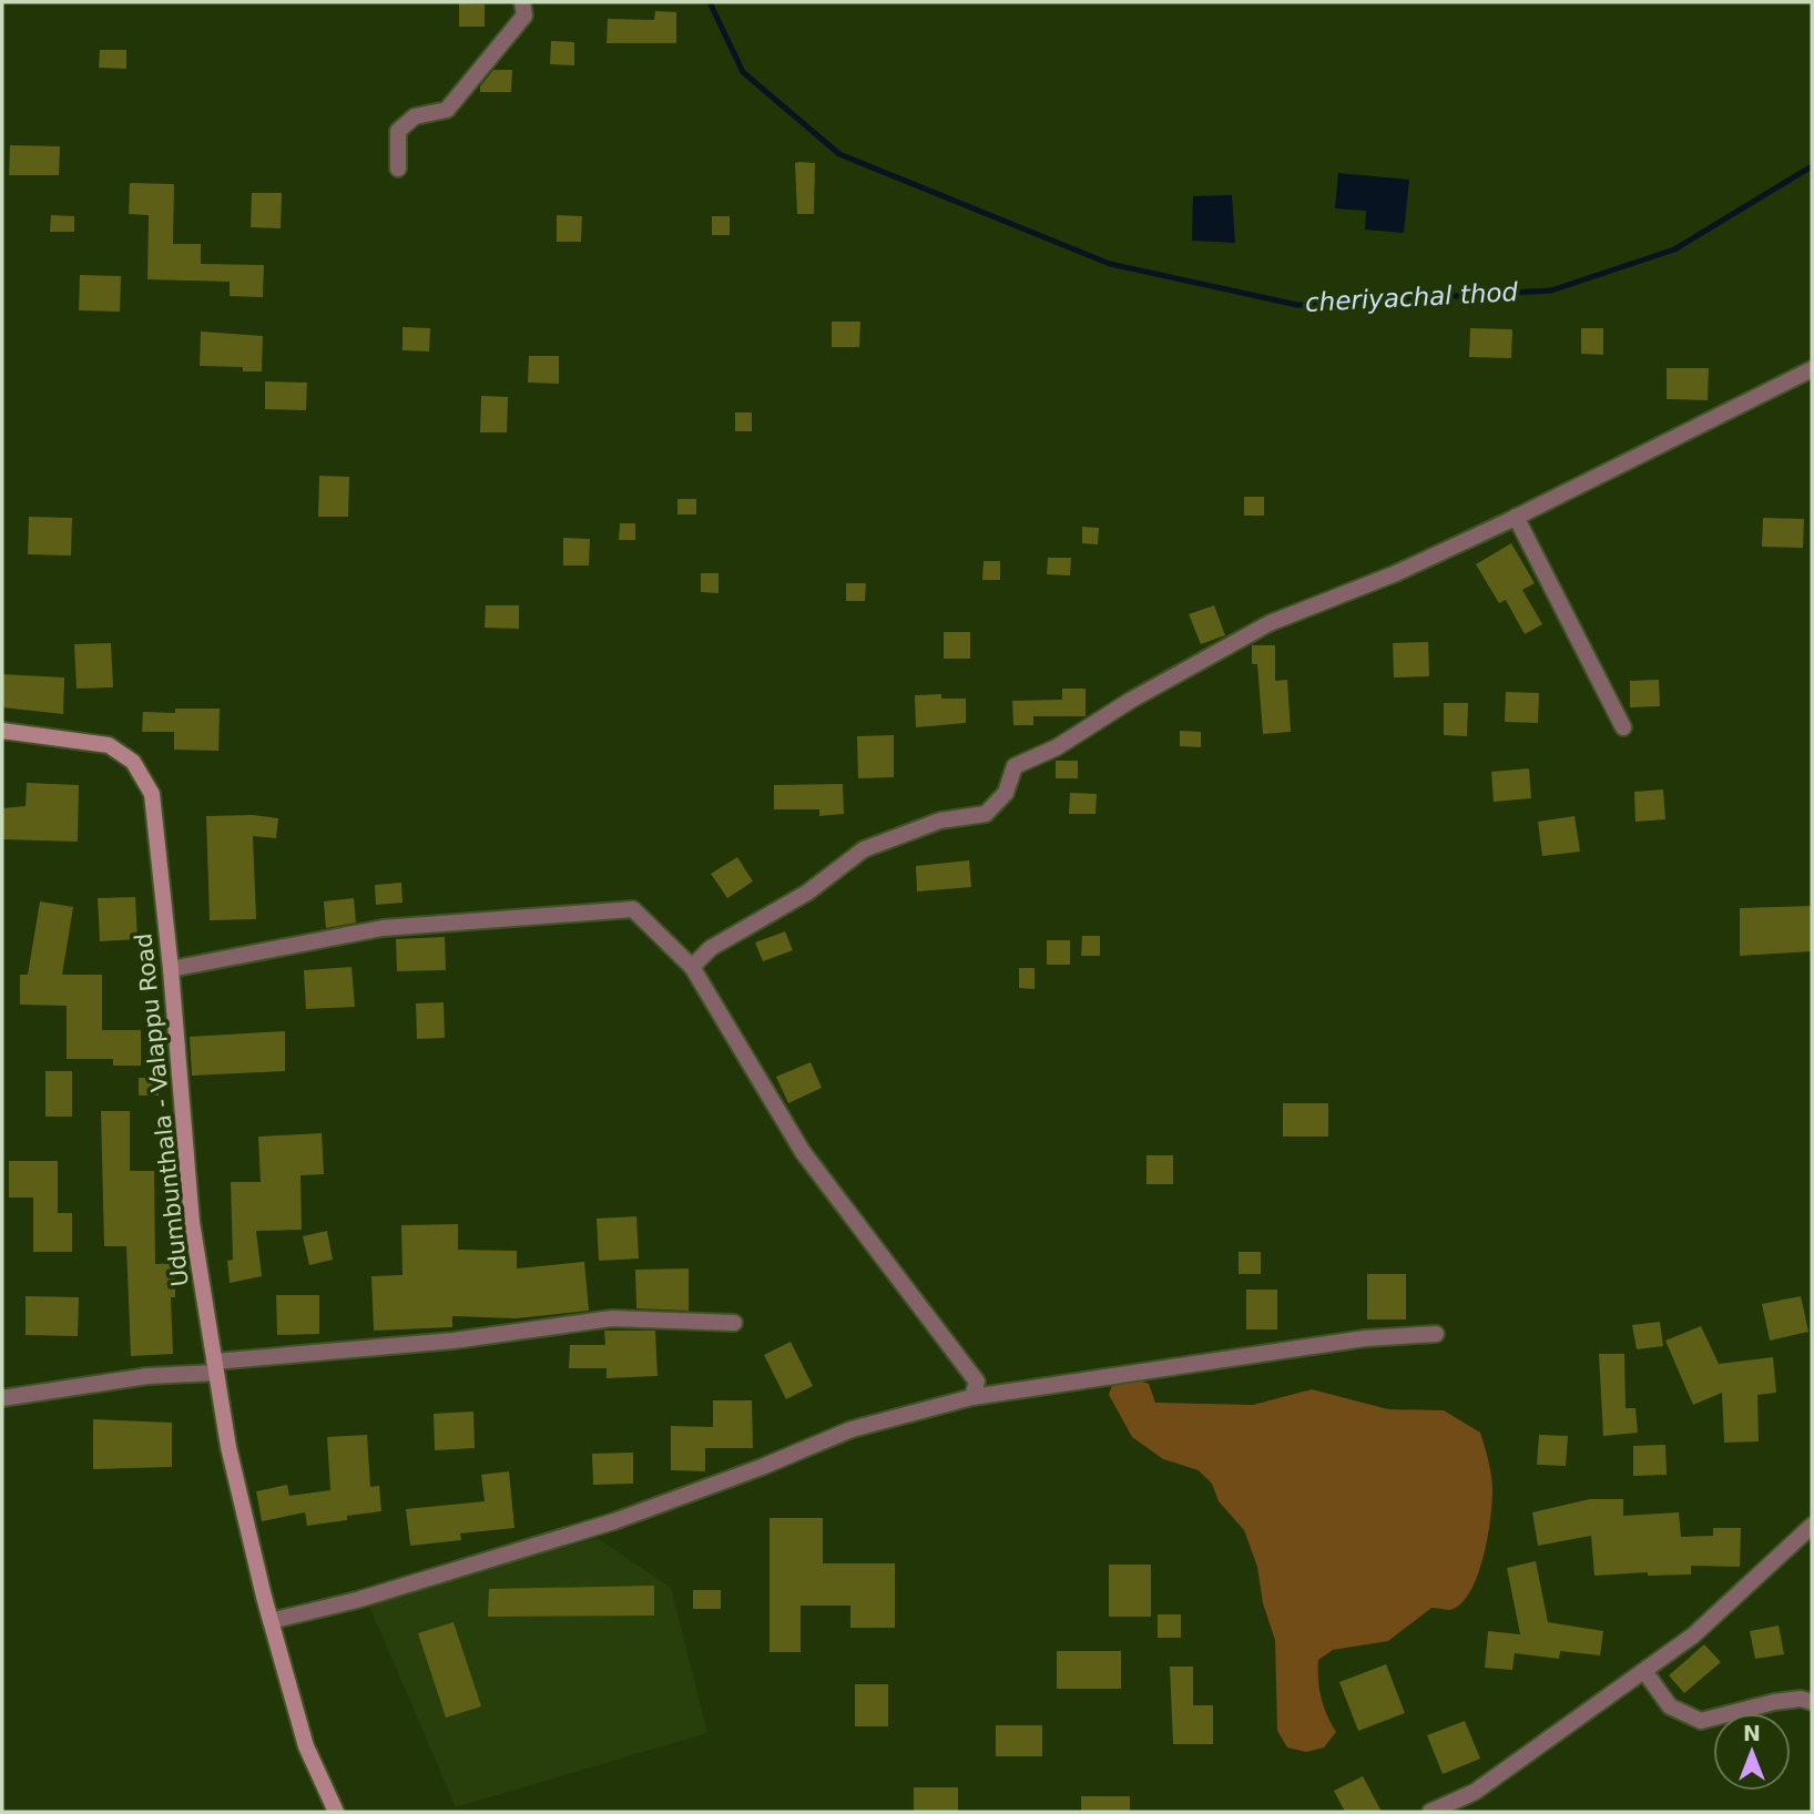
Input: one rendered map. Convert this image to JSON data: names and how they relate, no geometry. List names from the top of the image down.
{
  "streets": {
    "main road": ["Udumbunthala - Valappu Road"]
  },
  "water": ["cheriyachal thod"],
  "north": "top"
}
